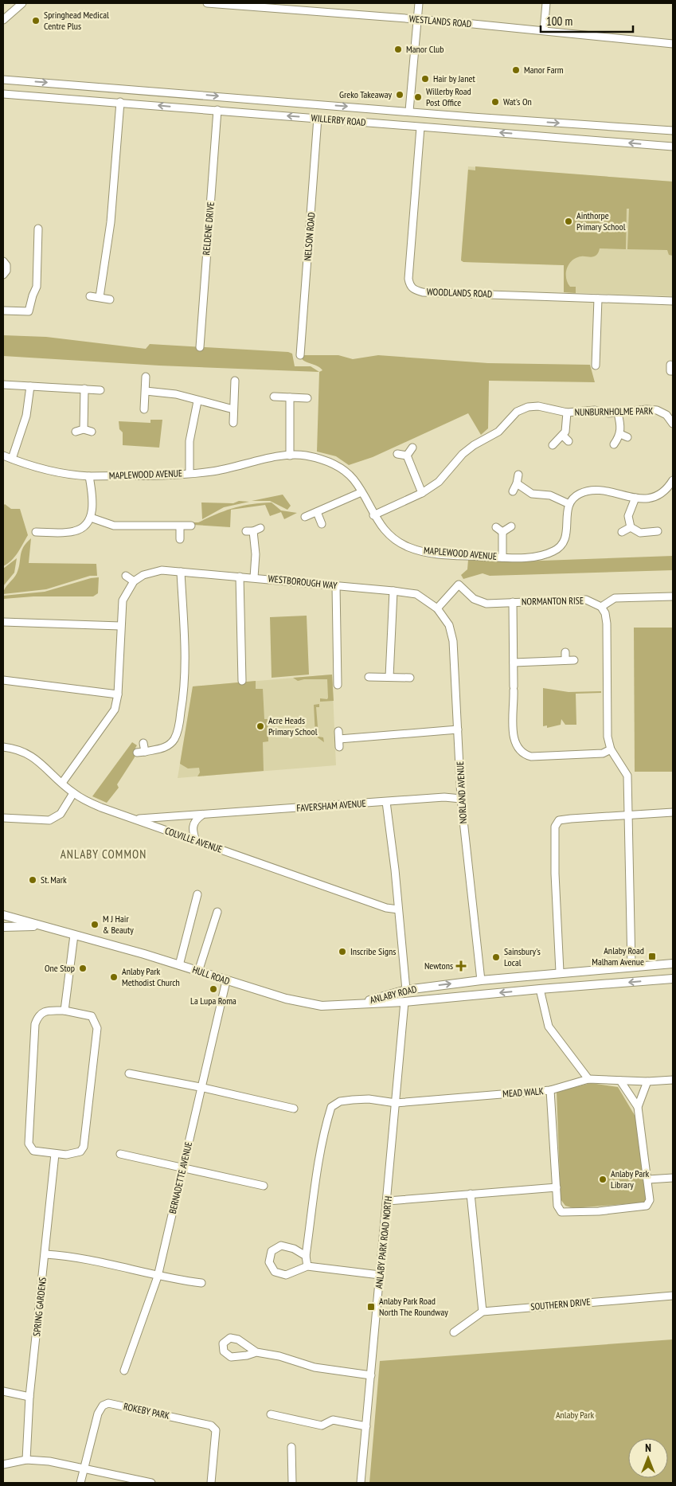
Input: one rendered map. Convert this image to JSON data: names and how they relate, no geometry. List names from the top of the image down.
{
  "streets": {
    "main road": ["HULL ROAD", "ANLABY ROAD"],
    "street": [
      "WESTLANDS ROAD",
      "WILLERBY ROAD",
      "RELDENE DRIVE",
      "NELSON ROAD",
      "WOODLANDS ROAD",
      "NUNBURNHOLME PARK",
      "MAPLEWOOD AVENUE",
      "WESTBOROUGH WAY",
      "NORMANTON RISE",
      "NORLAND AVENUE",
      "FAVERSHAM AVENUE",
      "COLVILLE AVENUE",
      "MEAD WALK",
      "BERNADETTE AVENUE",
      "ANLABY PARK ROAD NORTH",
      "SOUTHERN DRIVE",
      "SPRING GARDENS",
      "ROKEBY PARK"
    ]
  },
  "crossings": [
    ["WILLERBY ROAD", "RELDENE DRIVE"],
    ["WILLERBY ROAD", "NELSON ROAD"],
    ["WILLERBY ROAD", "WOODLANDS ROAD"],
    ["NUNBURNHOLME PARK", "MAPLEWOOD AVENUE"],
    ["WESTBOROUGH WAY", "NORMANTON RISE"],
    ["WESTBOROUGH WAY", "NORLAND AVENUE"],
    ["NORMANTON RISE", "NORLAND AVENUE"],
    ["NORLAND AVENUE", "FAVERSHAM AVENUE"],
    ["NORLAND AVENUE", "ANLABY ROAD"],
    ["FAVERSHAM AVENUE", "COLVILLE AVENUE"],
    ["HULL ROAD", "ANLABY ROAD"],
    ["HULL ROAD", "BERNADETTE AVENUE"],
    ["ANLABY ROAD", "ANLABY PARK ROAD NORTH"],
    ["MEAD WALK", "ANLABY PARK ROAD NORTH"]
  ],
  "districts": ["ANLABY COMMON"],
  "parks": ["Anlaby Park"],
  "places": {
    "other": [
      "Springhead Medical Centre Plus",
      "Manor Club",
      "Manor Farm",
      "Hair by Janet",
      "Greko Takeaway",
      "Willerby Road Post Office",
      "Wat's On",
      "Ainthorpe Primary School",
      "Acre Heads Primary School",
      "St. Mark",
      "M J Hair & Beauty",
      "Inscribe Signs",
      "Sainsbury's Local",
      "One Stop",
      "Anlaby Park Methodist Church",
      "La Lupa Roma",
      "Anlaby Park Library"
    ],
    "transit": ["Anlaby Road Malham Avenue", "Anlaby Park Road North The Roundway"],
    "health": ["Newtons"]
  },
  "scale_bar": "100 m",
  "north": "top"
}
